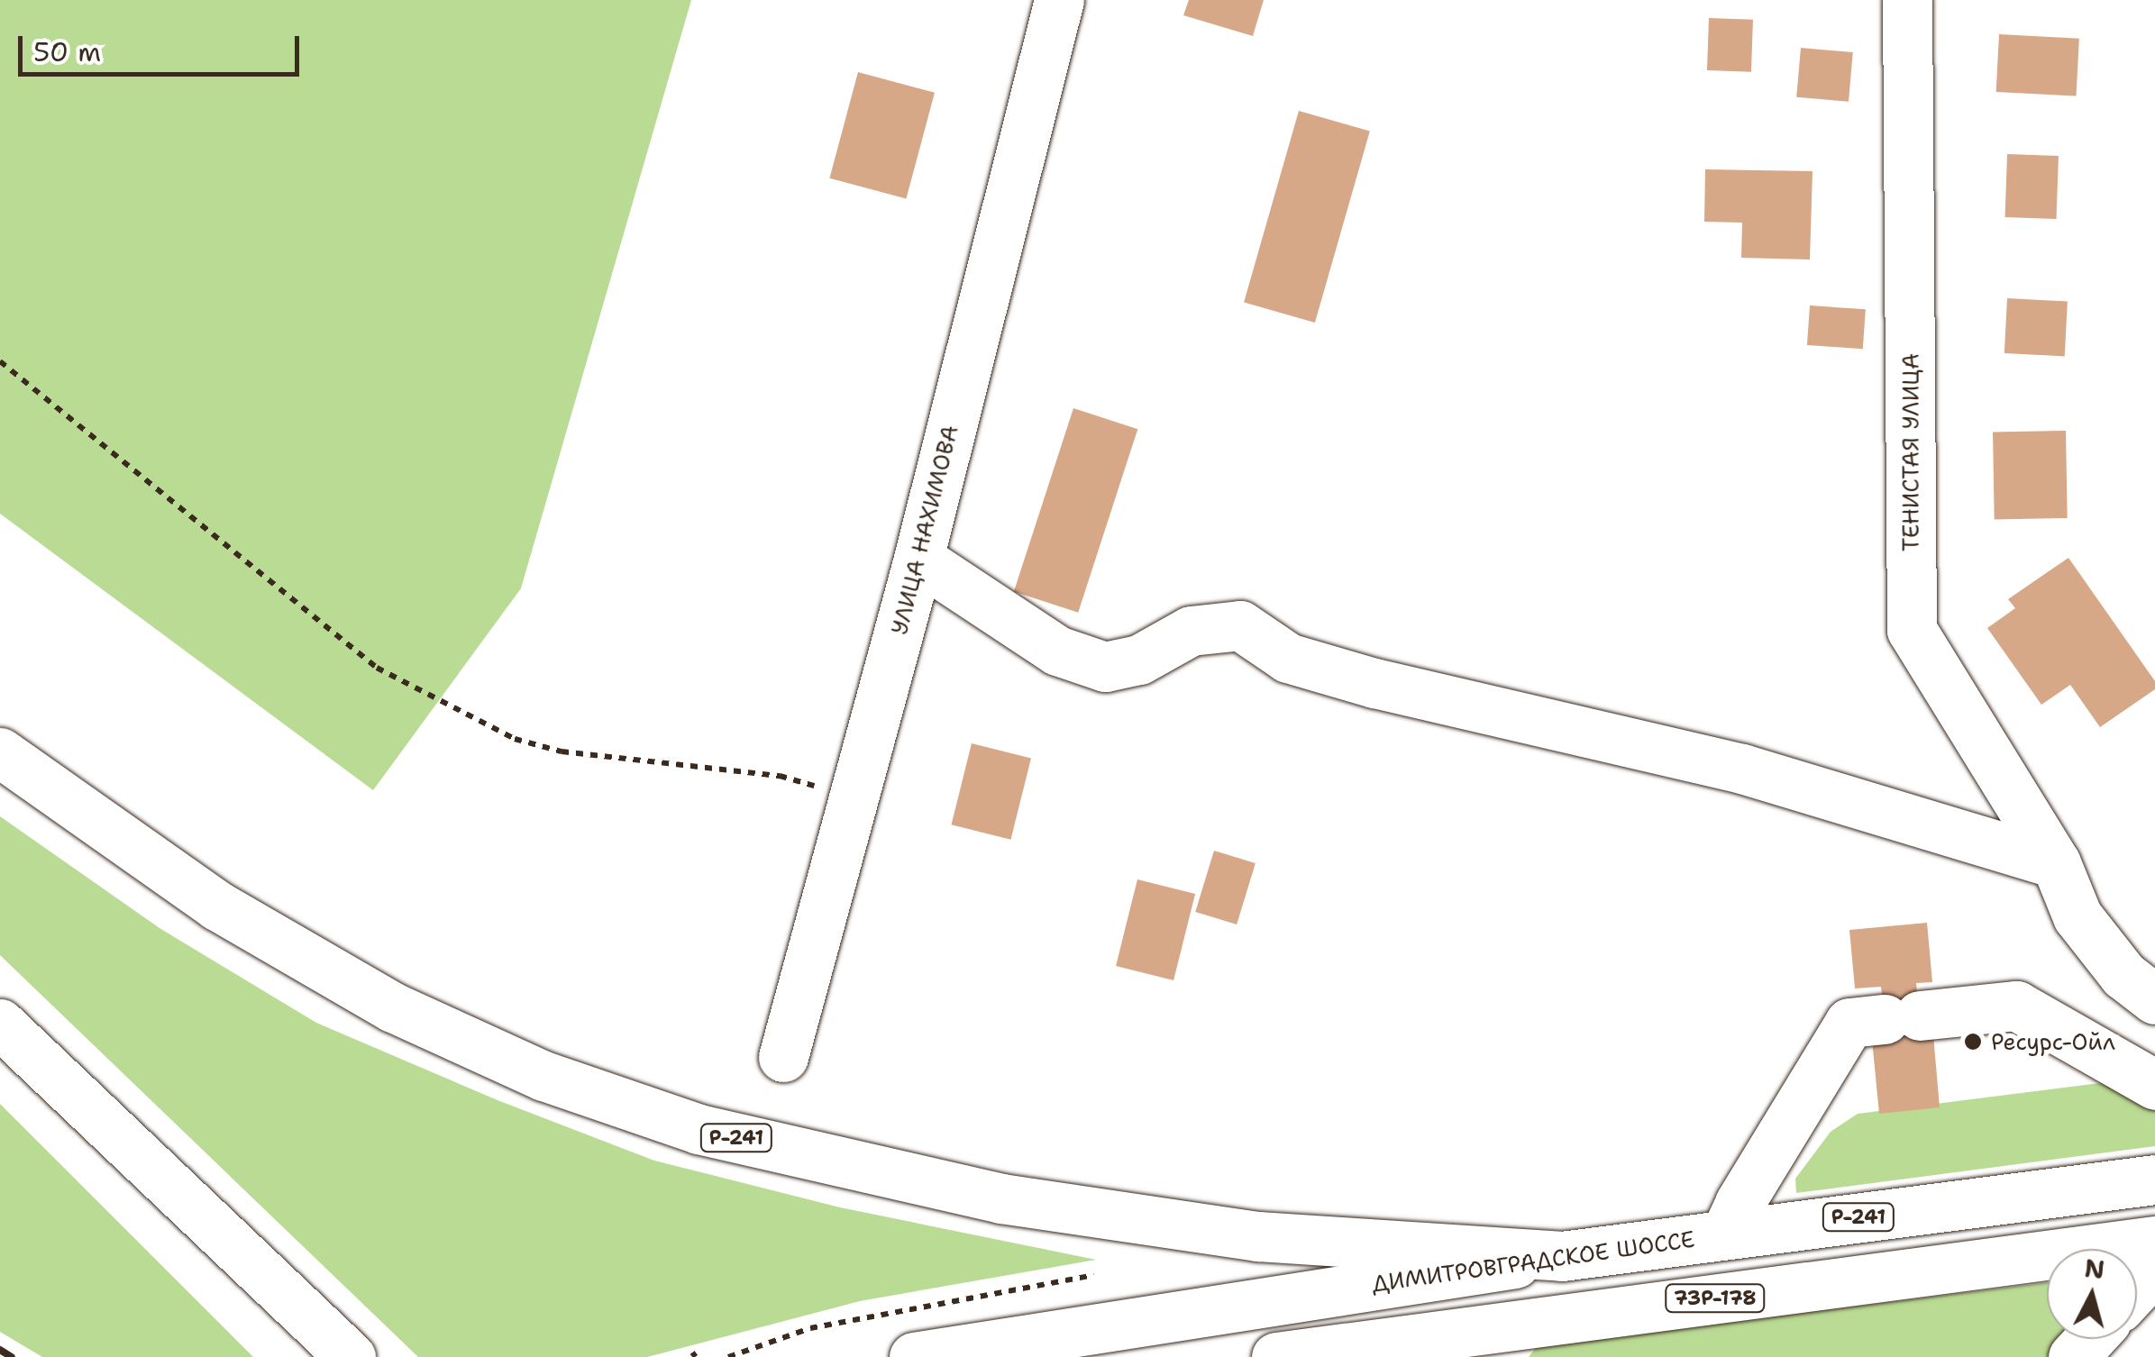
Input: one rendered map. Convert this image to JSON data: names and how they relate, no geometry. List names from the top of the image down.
{
  "streets": {
    "main road": [
      "ТЕНИСТАЯ УЛИЦА",
      "УЛИЦА НАХИМОВА",
      "Р-241",
      "ДИМИТРОВГРАДСКОЕ ШОССЕ",
      "73Р-178"
    ]
  },
  "crossings": [
    ["Р-241", "ДИМИТРОВГРАДСКОЕ ШОССЕ"]
  ],
  "places": ["Ресурс-Ойл"],
  "scale_bar": "50 m",
  "north": "top"
}
